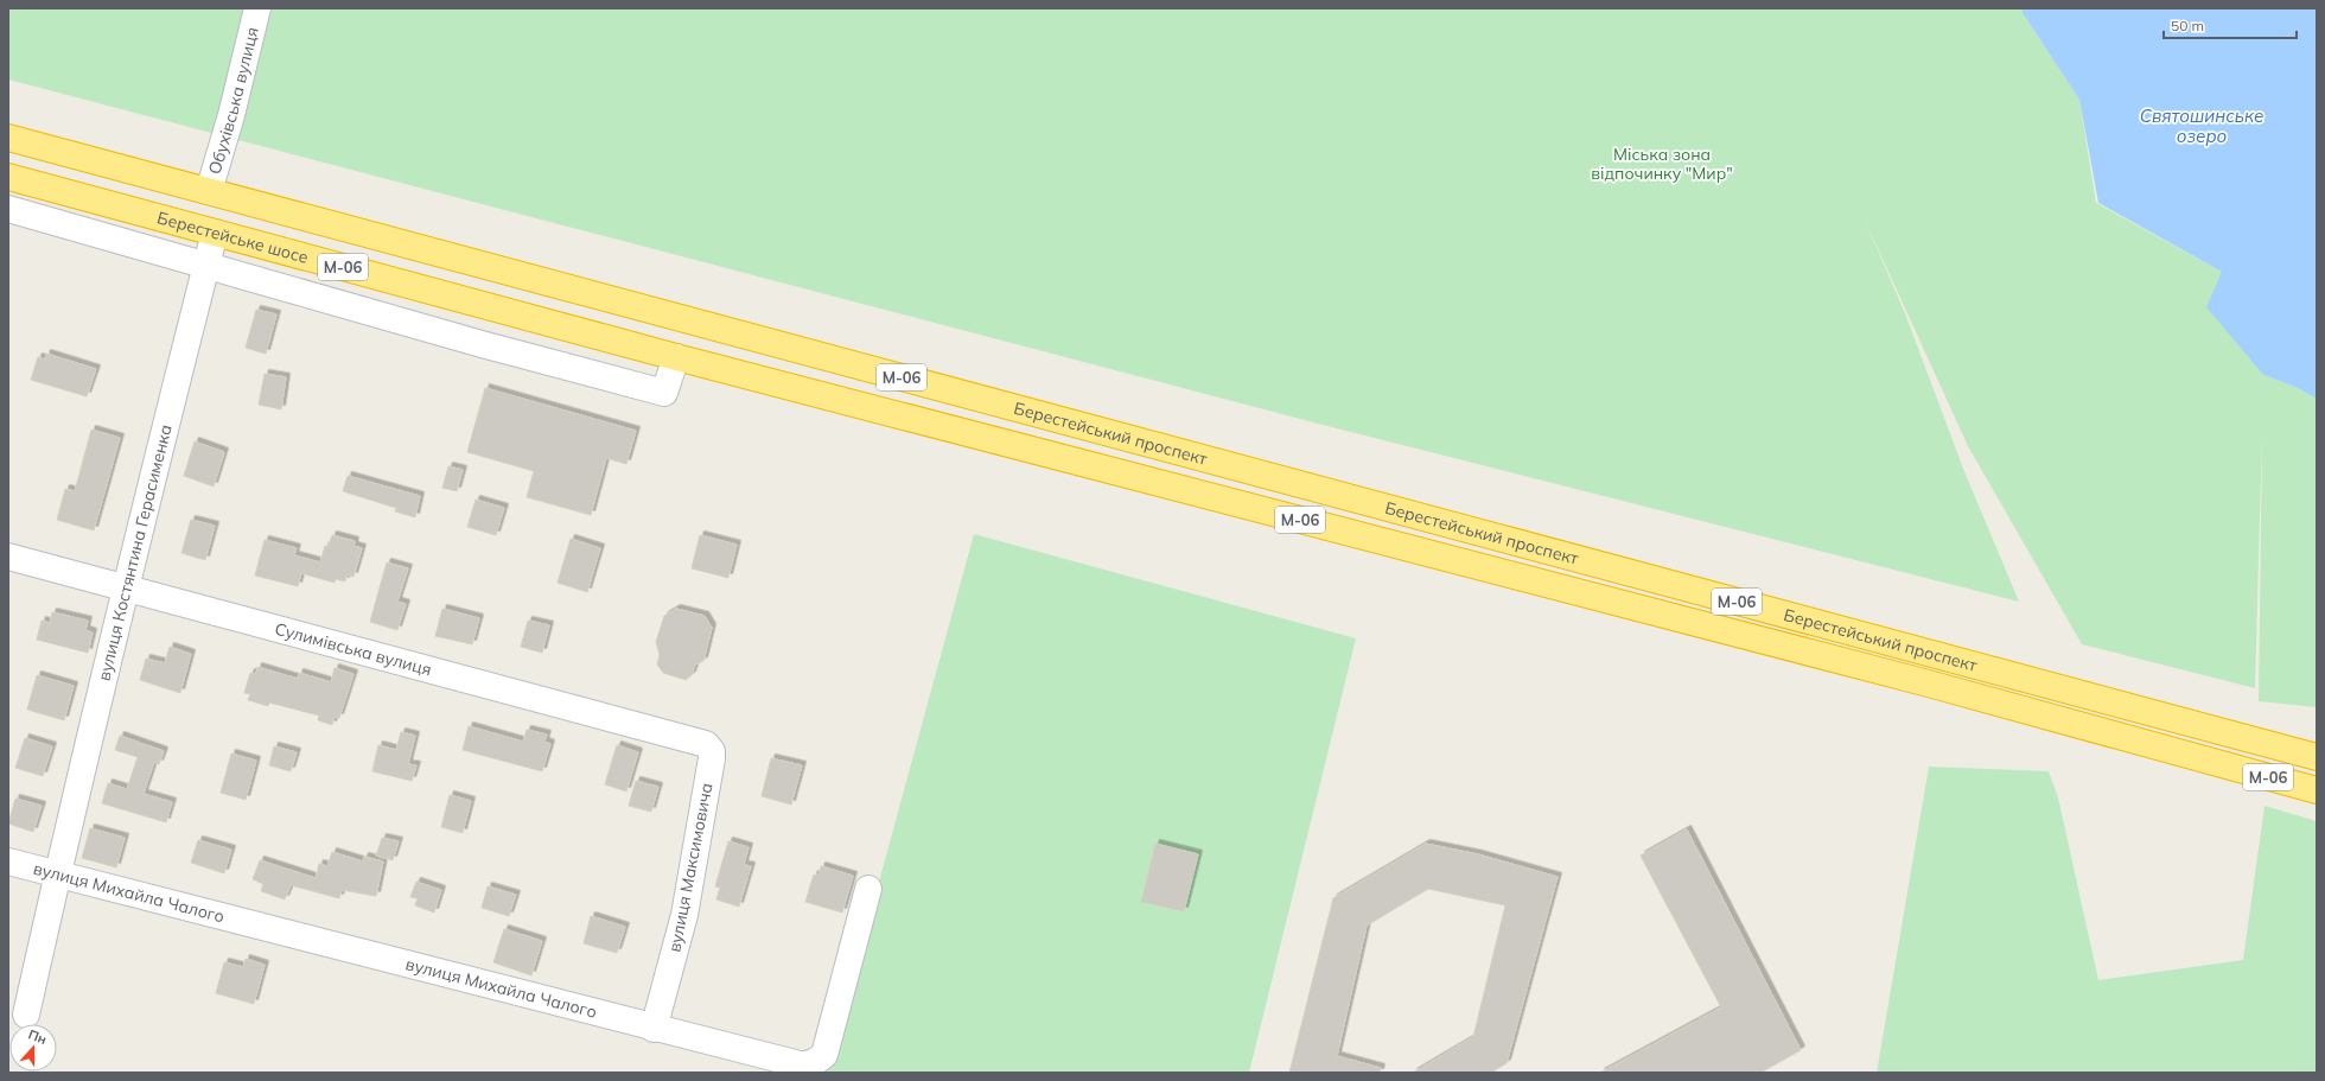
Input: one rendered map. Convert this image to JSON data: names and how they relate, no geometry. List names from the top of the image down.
{
  "streets": {
    "highway": ["Берестейське шосе", "М-06", "Берестейський проспект"],
    "street": [
      "Обухівська вулиця",
      "вулиця Костянтина Герасименка",
      "Сулимівська вулиця",
      "вулиця Максимовича",
      "вулиця Михайла Чалого"
    ]
  },
  "crossings": [
    ["Обухівська вулиця", "М-06"],
    ["Обухівська вулиця", "Берестейський проспект"],
    ["Берестейське шосе", "Берестейський проспект"],
    ["Берестейське шосе", "вулиця Костянтина Герасименка"],
    ["М-06", "Берестейський проспект"],
    ["вулиця Костянтина Герасименка", "Сулимівська вулиця"],
    ["вулиця Костянтина Герасименка", "вулиця Михайла Чалого"],
    ["Сулимівська вулиця", "вулиця Максимовича"],
    ["вулиця Максимовича", "вулиця Михайла Чалого"]
  ],
  "water": ["Святошинське озеро"],
  "parks": ["Міська зона відпочинку \"Мир\""],
  "scale_bar": "50 m",
  "north": "top"
}
